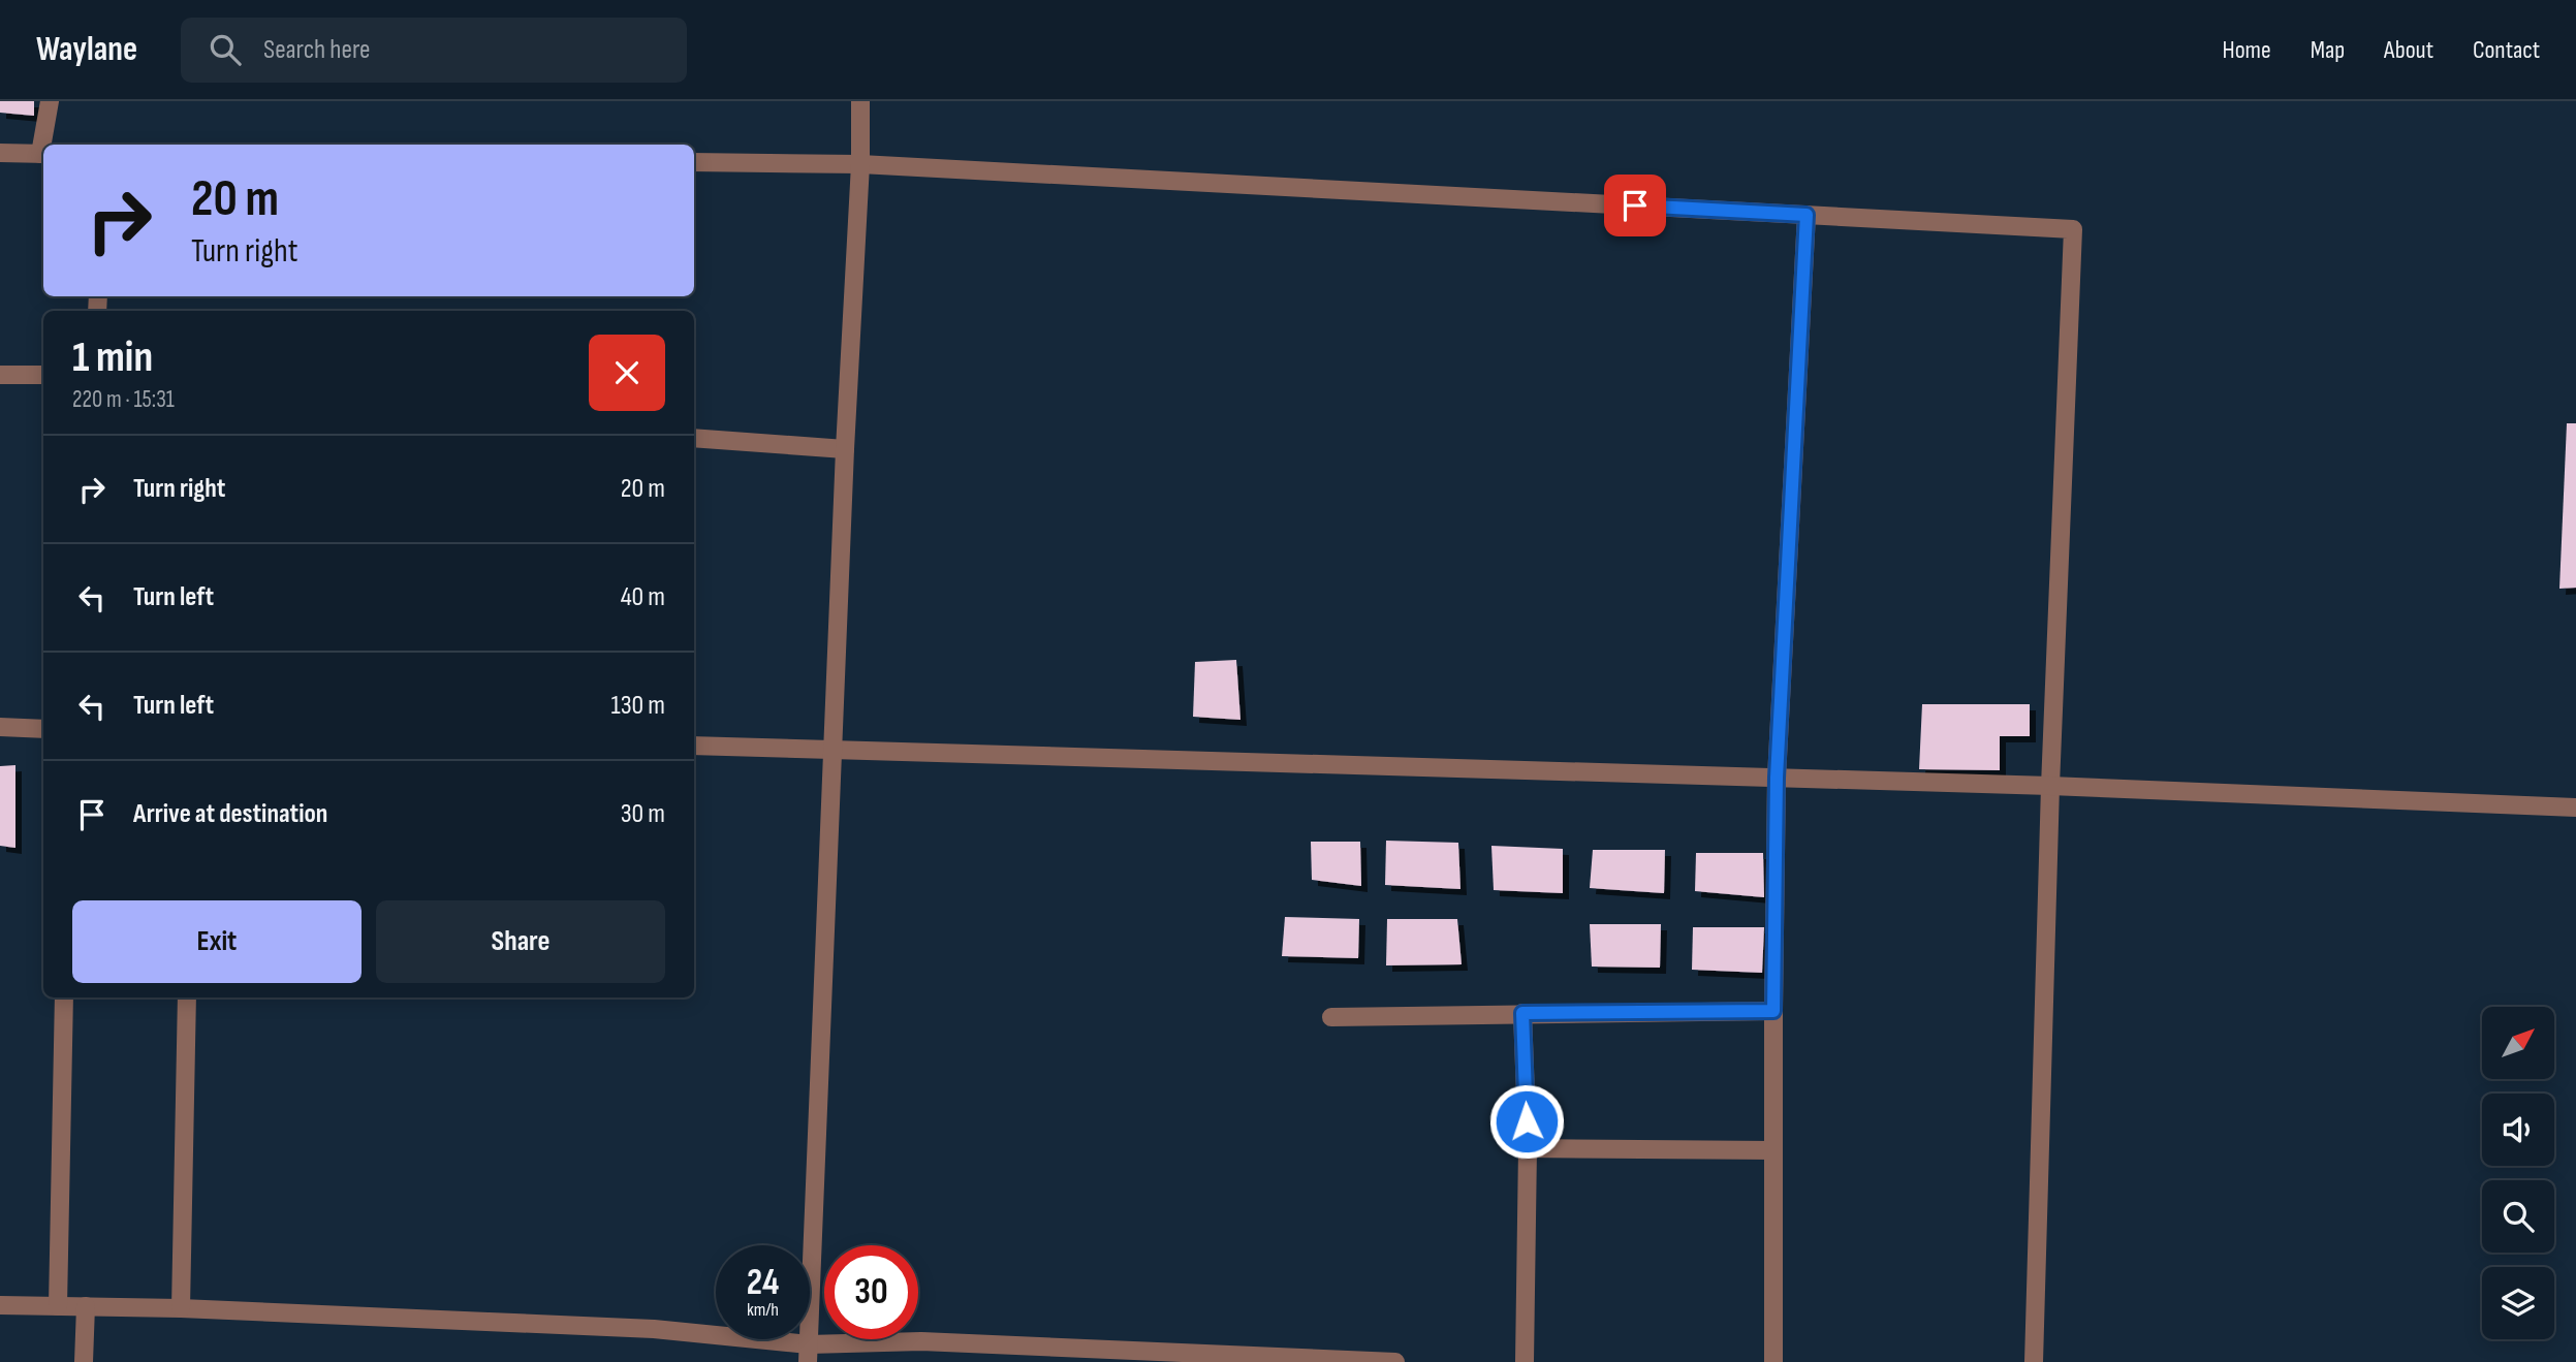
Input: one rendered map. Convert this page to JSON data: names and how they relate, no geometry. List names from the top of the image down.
{
  "north": "top right",
  "page": {
    "header": "Waylane",
    "search": "Search here",
    "nav": [
      "Home",
      "Map",
      "About",
      "Contact"
    ],
    "turn": ["20 m", "Turn right"],
    "heading": ["1 min", "220 m · 15:31"],
    "list": [
      {
        "name": "Turn right",
        "value": "20 m"
      },
      {
        "name": "Turn left",
        "value": "40 m"
      },
      {
        "name": "Turn left",
        "value": "130 m"
      },
      {
        "name": "Arrive at destination",
        "value": "30 m"
      }
    ],
    "buttons": ["Exit", "Share"],
    "speed": "24 km/h",
    "limit": "30"
  }
}
